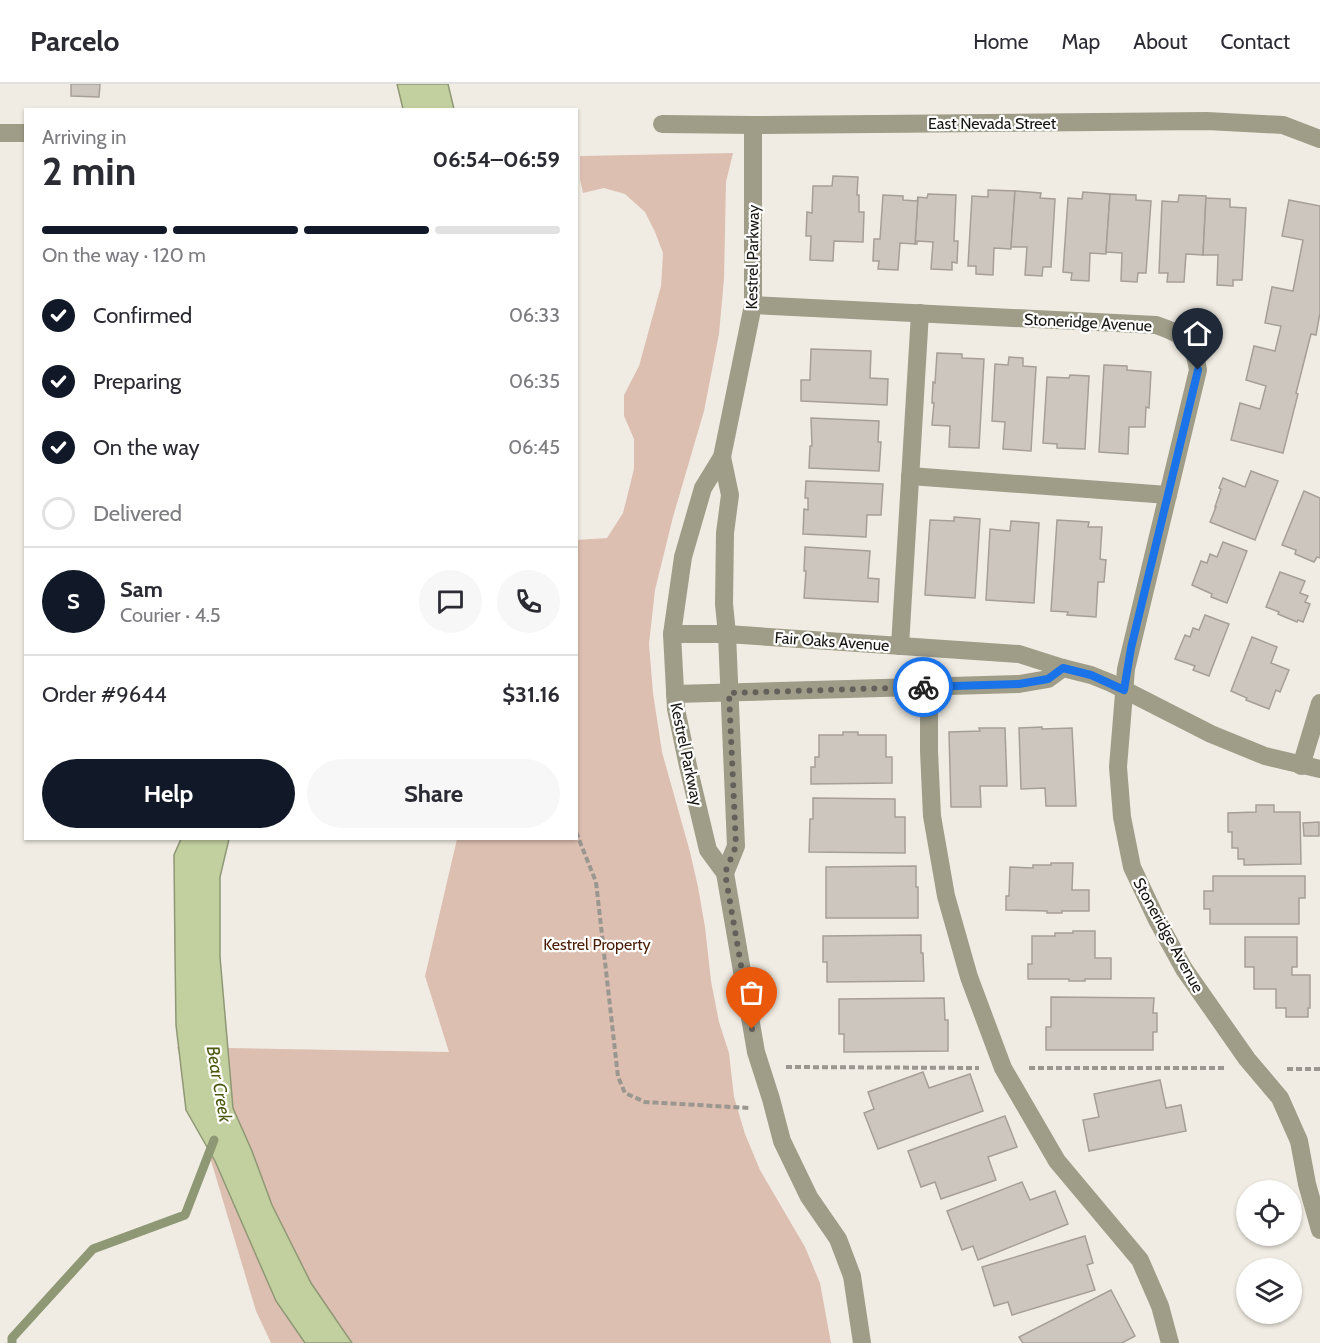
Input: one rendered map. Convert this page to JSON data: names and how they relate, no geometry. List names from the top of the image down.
{
  "streets": {
    "street": [
      "East Nevada Street",
      "Kestrel Parkway",
      "Stoneridge Avenue",
      "Fair Oaks Avenue"
    ]
  },
  "crossings": [
    ["East Nevada Street", "Kestrel Parkway"],
    ["Kestrel Parkway", "Stoneridge Avenue"],
    ["Kestrel Parkway", "Fair Oaks Avenue"],
    ["Stoneridge Avenue", "Fair Oaks Avenue"]
  ],
  "water": ["Bear Creek"],
  "parks": ["Kestrel Property"],
  "page": {
    "header": "Parcelo",
    "nav": [
      "Home",
      "Map",
      "About",
      "Contact"
    ],
    "heading": ["2 min", "Arriving in", "06:54–06:59"],
    "panel": [
      "Sam",
      "Courier · 4.5",
      "Order #9644",
      "$31.16"
    ],
    "bar": "On the way · 120 m",
    "list": [
      ["Confirmed", "06:33"],
      ["Preparing", "06:35"],
      ["On the way", "06:45"],
      "Delivered"
    ],
    "round": "S",
    "buttons": ["Help", "Share"]
  }
}
